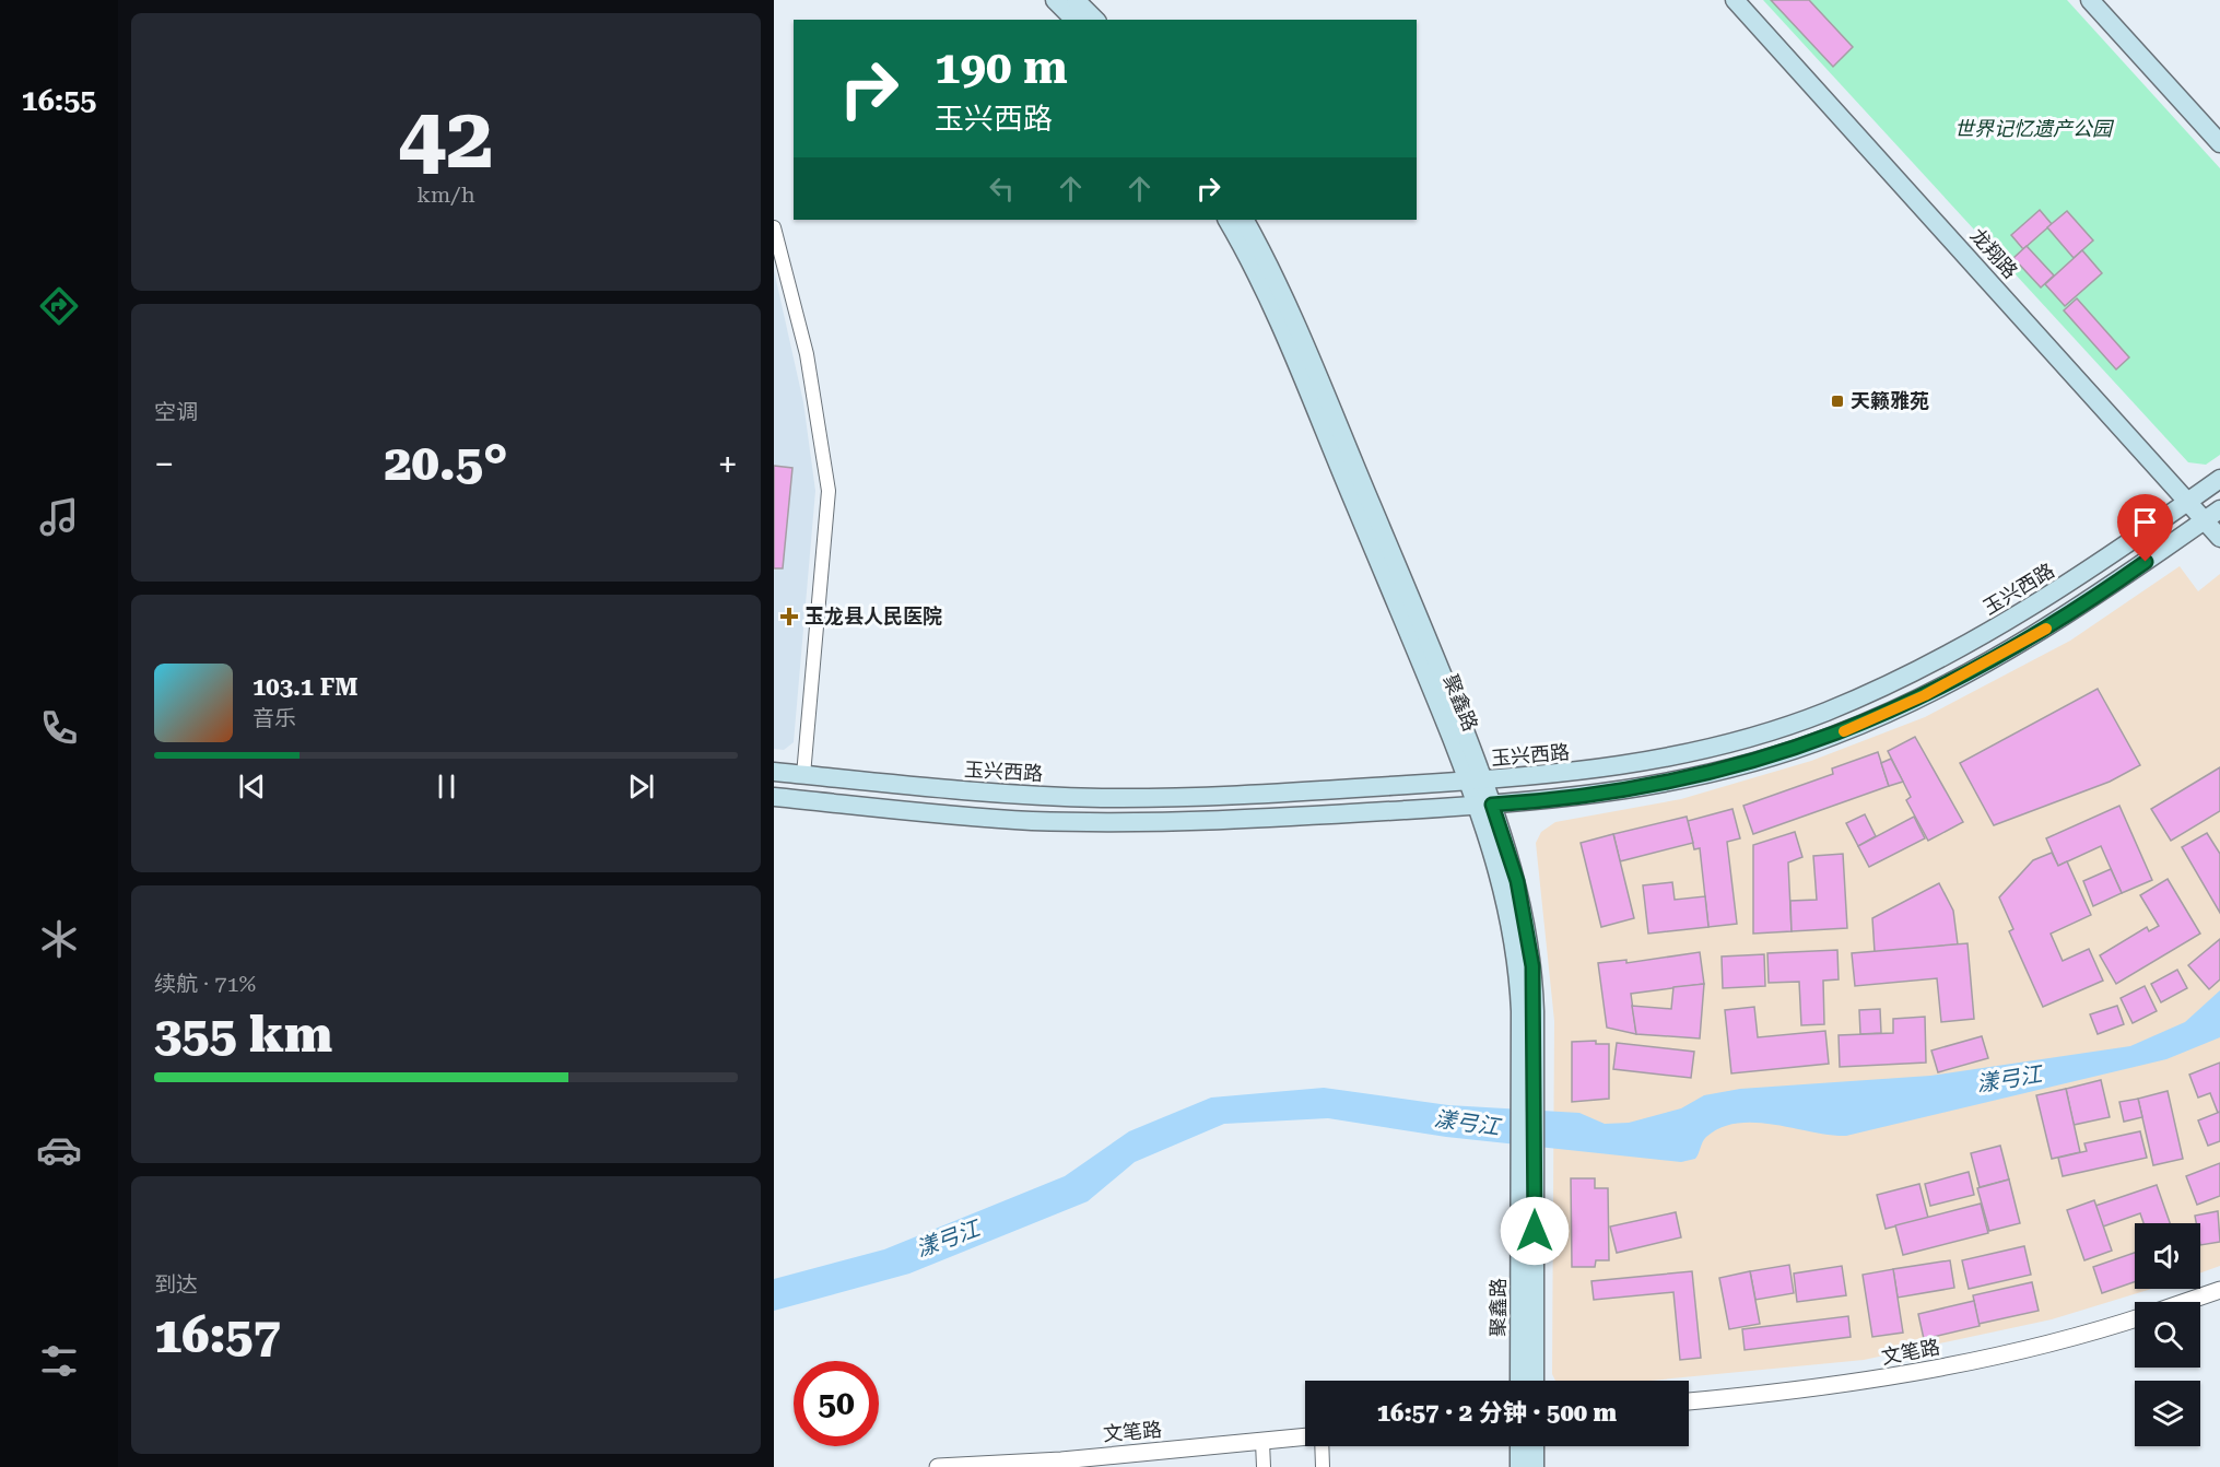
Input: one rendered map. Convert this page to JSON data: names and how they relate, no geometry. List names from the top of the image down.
{
  "streets": {
    "main road": ["龙翔路", "玉兴西路", "聚鑫路"],
    "street": ["文笔路"]
  },
  "crossings": [
    ["龙翔路", "玉兴西路"],
    ["玉兴西路", "聚鑫路"]
  ],
  "water": ["漾弓江"],
  "parks": ["世界记忆遗产公园"],
  "places": {
    "transit": ["天籁雅苑"],
    "health": ["玉龙县人民医院"]
  },
  "page": {
    "tabs": "16:55",
    "tile": [
      ["42", "km/h"],
      "空调",
      ["续航 · 71%", "355 km"],
      ["到达", "16:57"]
    ],
    "turn": ["190 m", "玉兴西路"],
    "heat": ["−", "20.5°", "+"],
    "song": ["103.1 FM", "音乐"],
    "limit": "50",
    "trip": "16:57 · 2 分钟 · 500 m"
  }
}
